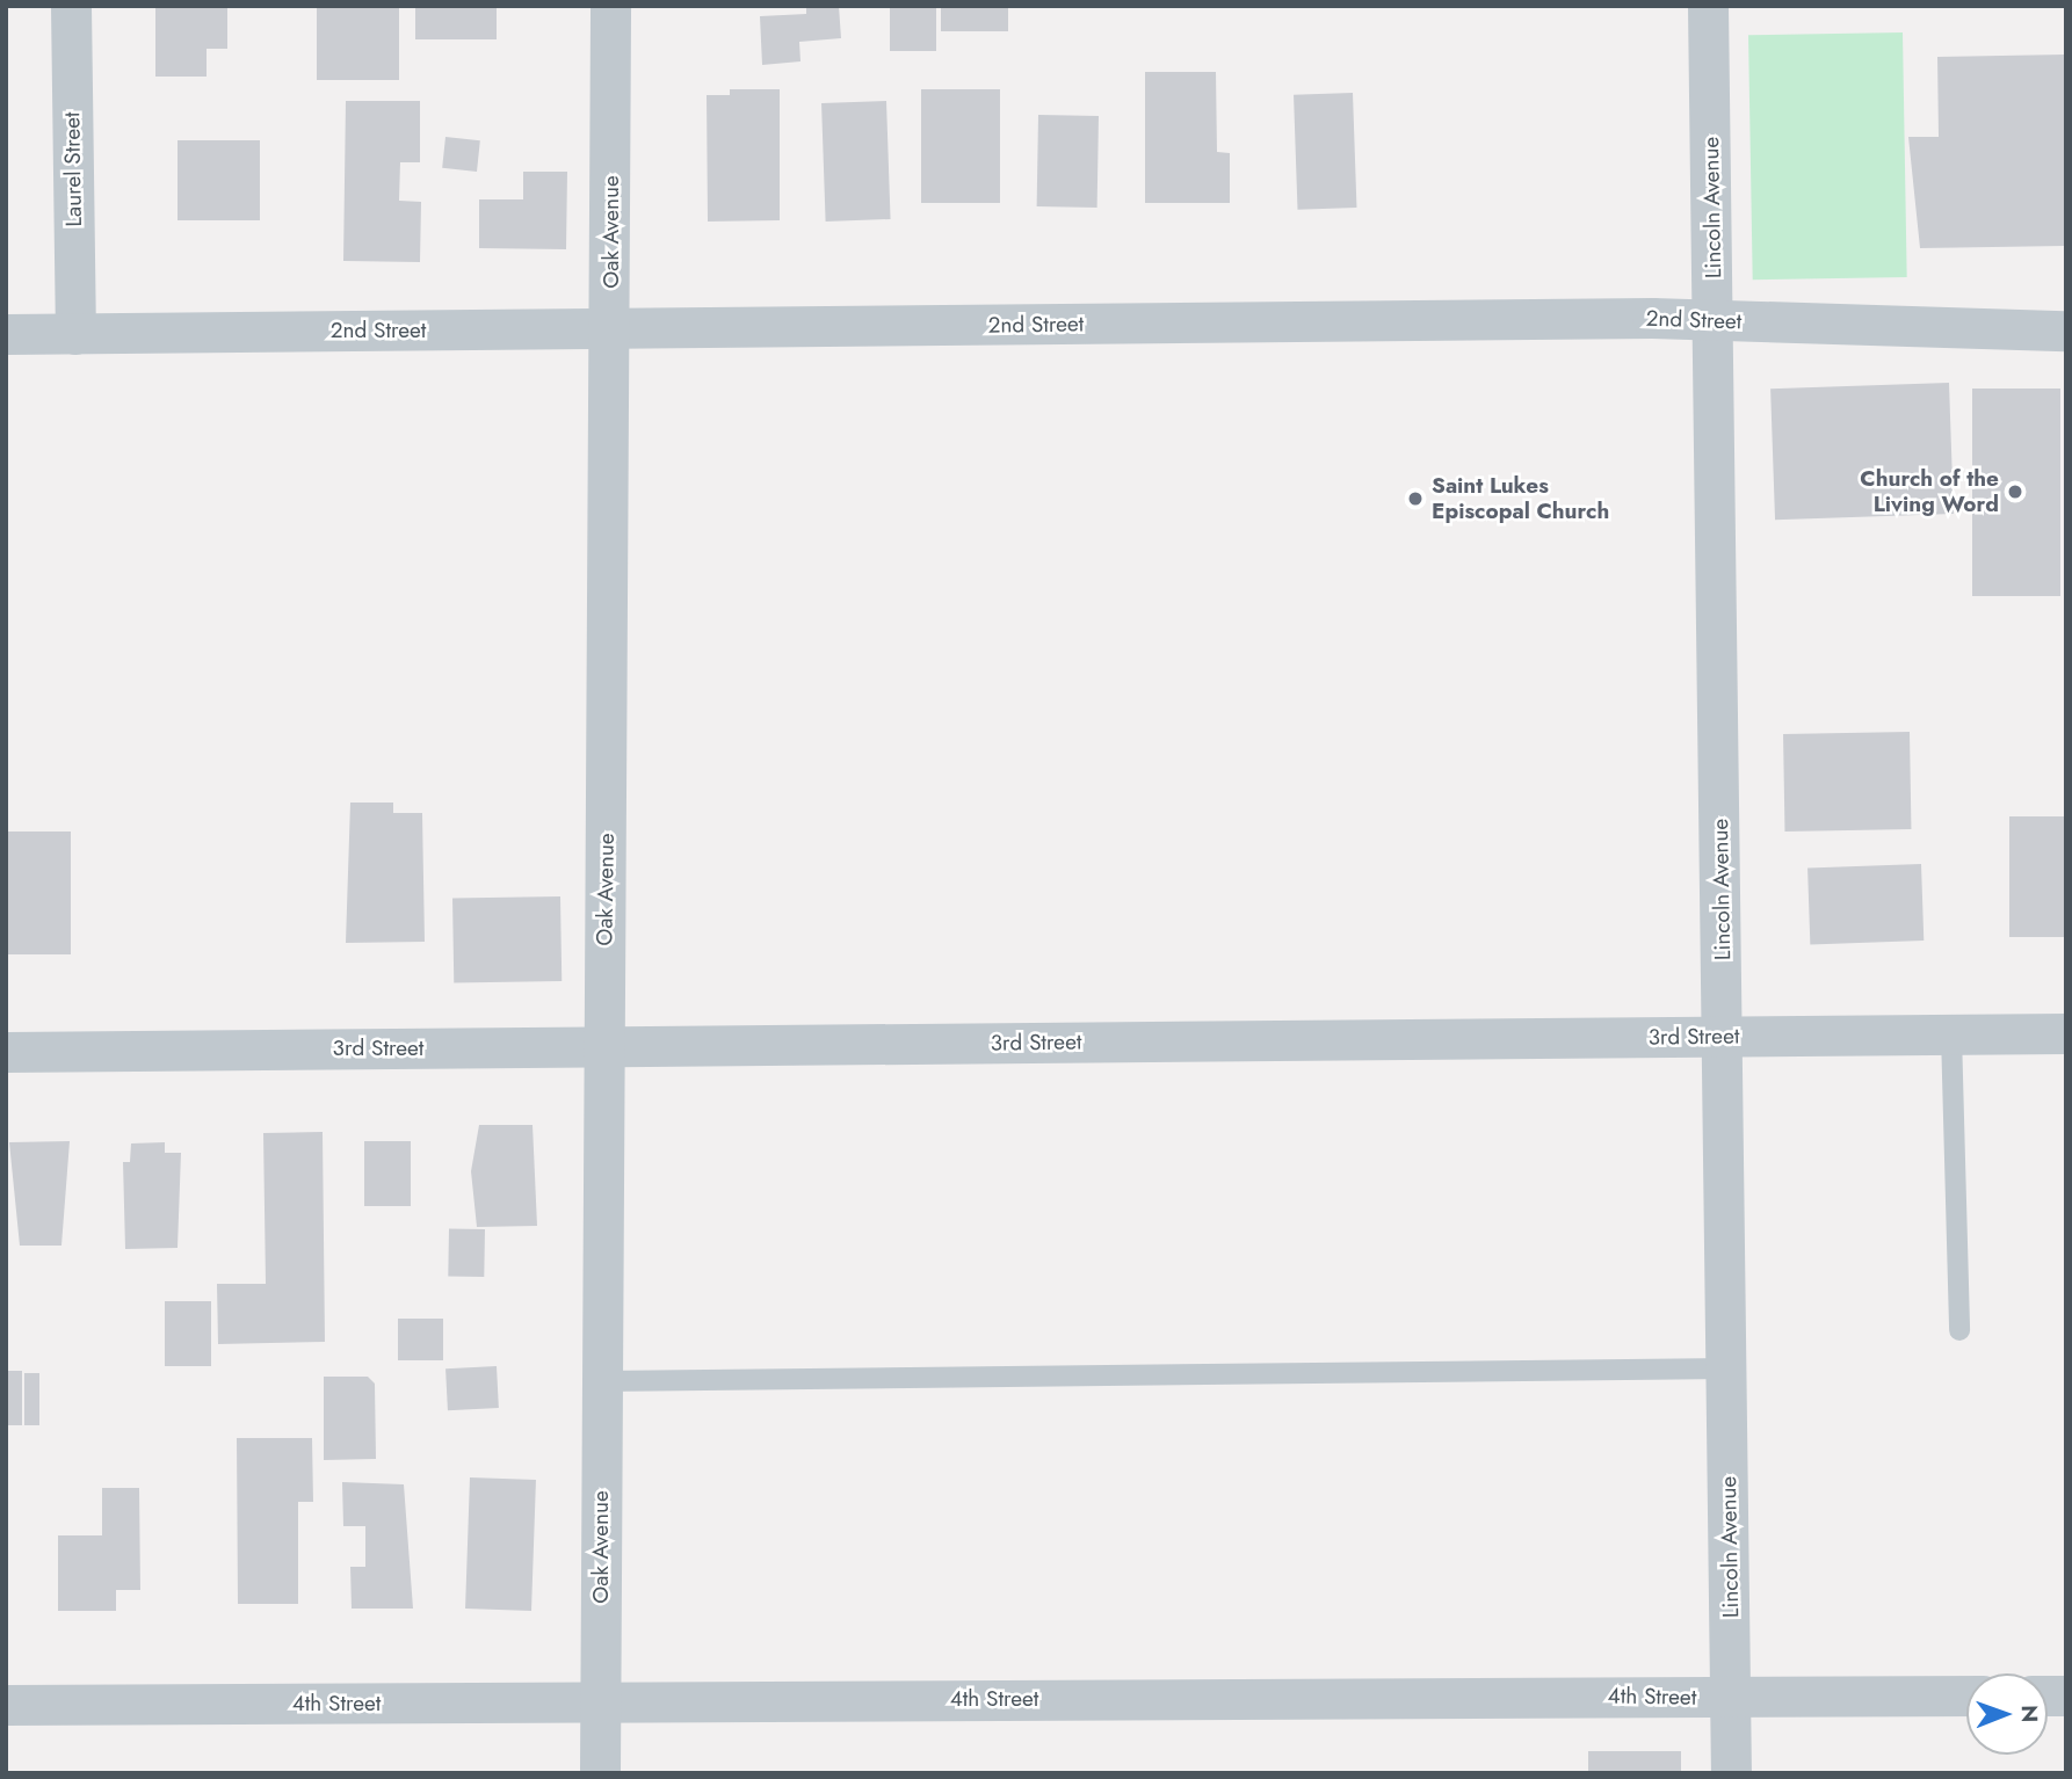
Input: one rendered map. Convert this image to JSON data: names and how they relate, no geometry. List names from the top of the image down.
{
  "streets": {
    "street": [
      "Laurel Street",
      "Lincoln Avenue",
      "Oak Avenue",
      "2nd Street",
      "3rd Street",
      "4th Street"
    ]
  },
  "crossings": [
    ["Laurel Street", "2nd Street"],
    ["Lincoln Avenue", "2nd Street"],
    ["Lincoln Avenue", "3rd Street"],
    ["Lincoln Avenue", "4th Street"],
    ["Oak Avenue", "2nd Street"],
    ["Oak Avenue", "3rd Street"],
    ["Oak Avenue", "4th Street"]
  ],
  "places": ["Church of the Living Word", "Saint Lukes Episcopal Church"],
  "north": "right"
}
